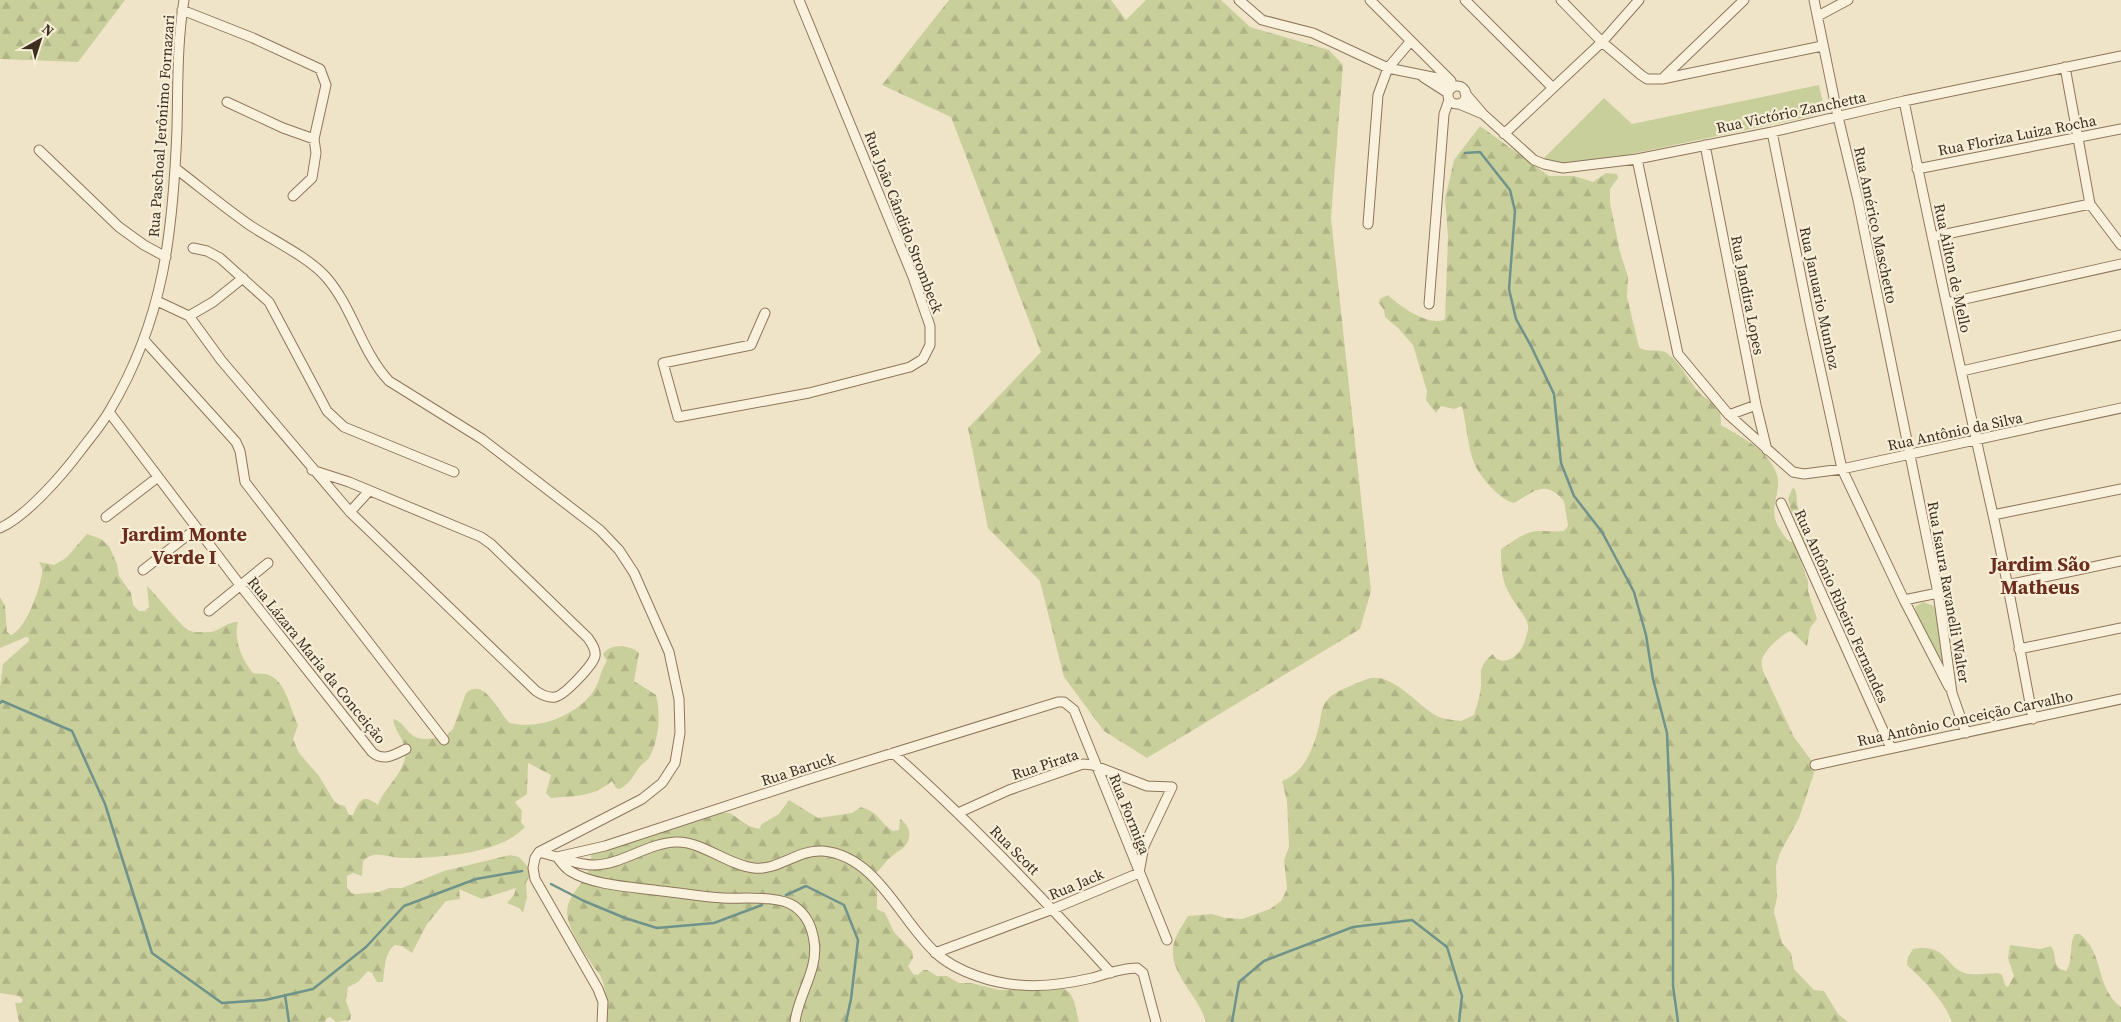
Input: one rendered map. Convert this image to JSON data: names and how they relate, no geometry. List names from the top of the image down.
{
  "streets": {
    "street": [
      "Rua Victório Zanchetta",
      "Rua Paschoal Jerônimo Fornazari",
      "Rua Floriza Luiza Rocha",
      "Rua João Cândido Strombeck",
      "Rua Américo Maschetto",
      "Rua Ailton de Mello",
      "Rua Jandira Lopes",
      "Rua Januario Munhoz",
      "Rua Antônio da Silva",
      "Rua Isaura Ravanelli Walter",
      "Rua Antônio Ribeiro Fernandes",
      "Rua Lázara Maria da Conceição",
      "Rua Antônio Conceição Carvalho",
      "Rua Pirata",
      "Rua Baruck",
      "Rua Formiga",
      "Rua Scott",
      "Rua Jack"
    ]
  },
  "crossings": [
    ["Rua Victório Zanchetta", "Rua Américo Maschetto"],
    ["Rua Victório Zanchetta", "Rua Ailton de Mello"],
    ["Rua Victório Zanchetta", "Rua Jandira Lopes"],
    ["Rua Victório Zanchetta", "Rua Januario Munhoz"],
    ["Rua Paschoal Jerônimo Fornazari", "Rua Lázara Maria da Conceição"],
    ["Rua Floriza Luiza Rocha", "Rua Ailton de Mello"],
    ["Rua Américo Maschetto", "Rua Antônio da Silva"],
    ["Rua Américo Maschetto", "Rua Isaura Ravanelli Walter"],
    ["Rua Ailton de Mello", "Rua Antônio da Silva"],
    ["Rua Ailton de Mello", "Rua Antônio Conceição Carvalho"],
    ["Rua Jandira Lopes", "Rua Antônio da Silva"],
    ["Rua Januario Munhoz", "Rua Antônio da Silva"],
    ["Rua Januario Munhoz", "Rua Isaura Ravanelli Walter"],
    ["Rua Antônio da Silva", "Rua Isaura Ravanelli Walter"],
    ["Rua Isaura Ravanelli Walter", "Rua Antônio Conceição Carvalho"],
    ["Rua Antônio Ribeiro Fernandes", "Rua Antônio Conceição Carvalho"],
    ["Rua Pirata", "Rua Formiga"],
    ["Rua Pirata", "Rua Scott"],
    ["Rua Pirata", "Rua Jack"],
    ["Rua Baruck", "Rua Formiga"],
    ["Rua Baruck", "Rua Scott"],
    ["Rua Formiga", "Rua Jack"],
    ["Rua Scott", "Rua Jack"]
  ],
  "districts": ["Jardim Monte Verde I", "Jardim São Matheus"],
  "north": "top right"
}
